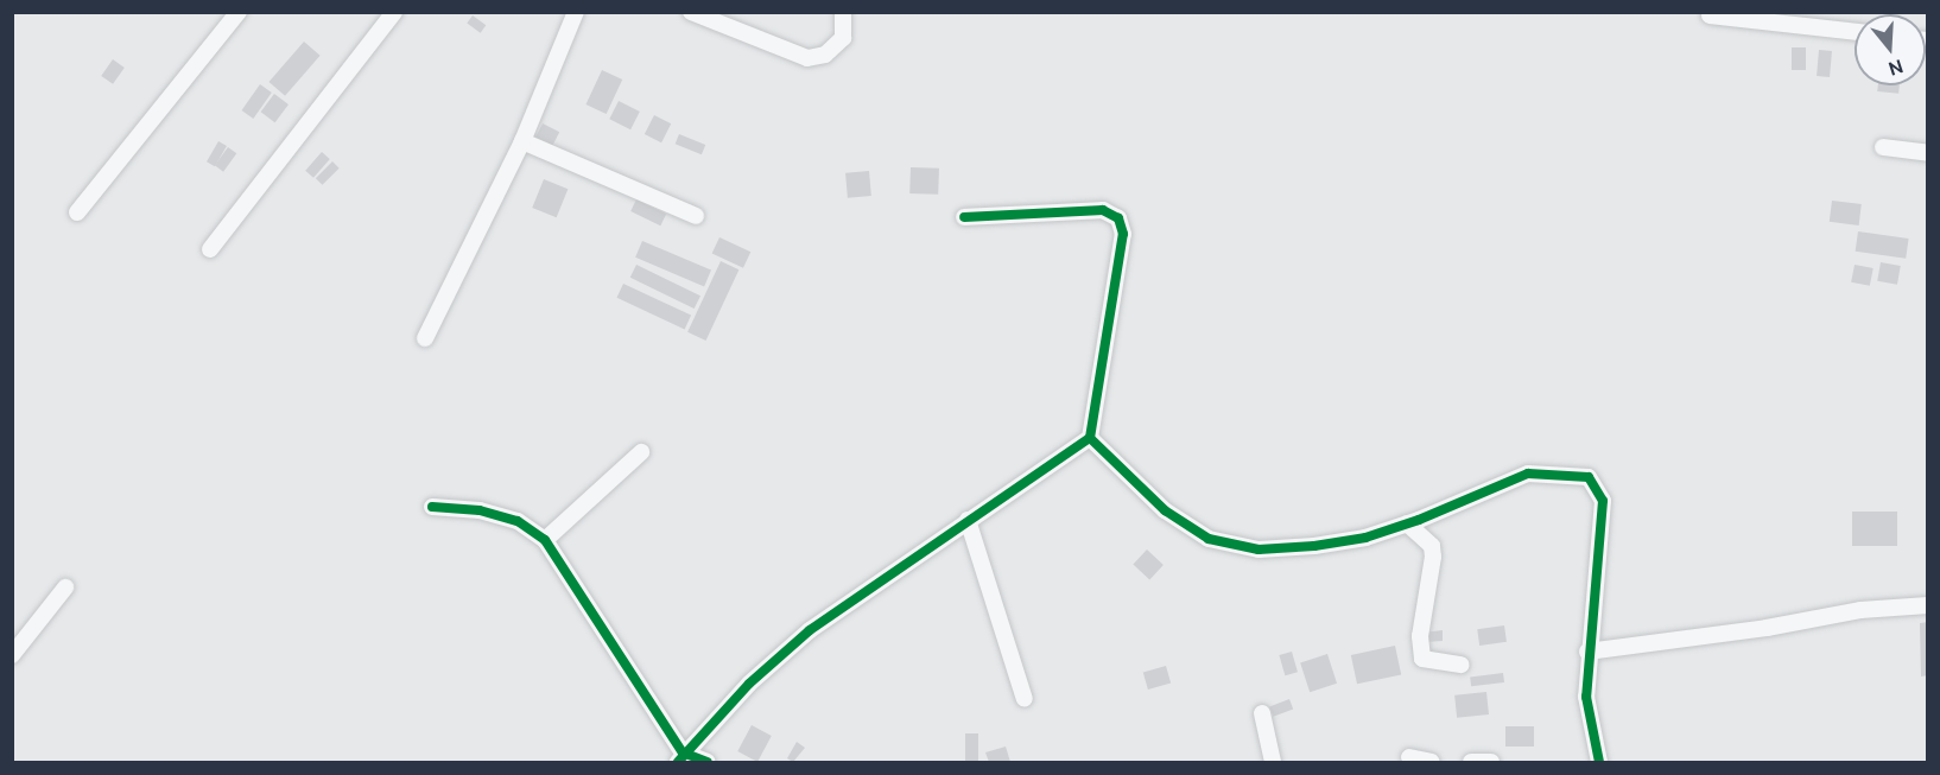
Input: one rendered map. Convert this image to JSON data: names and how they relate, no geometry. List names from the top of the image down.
{
  "north": "bottom"
}
